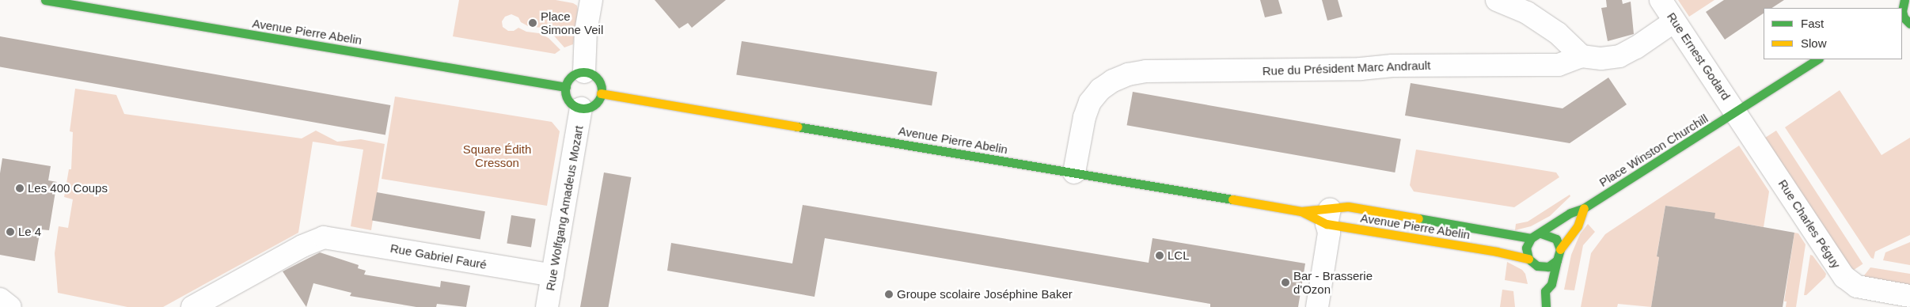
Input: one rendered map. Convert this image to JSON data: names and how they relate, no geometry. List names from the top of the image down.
{
  "streets": {
    "main road": ["Avenue Pierre Abelin", "Place Winston Churchill"],
    "street": [
      "Rue Ernest Godard",
      "Rue du Président Marc Andrault",
      "Rue Wolfgang Amadeus Mozart",
      "Rue Charles Péguy",
      "Rue Gabriel Fauré"
    ]
  },
  "crossings": [
    ["Avenue Pierre Abelin", "Rue du Président Marc Andrault"],
    ["Avenue Pierre Abelin", "Place Winston Churchill"],
    ["Avenue Pierre Abelin", "Rue Wolfgang Amadeus Mozart"],
    ["Rue Ernest Godard", "Rue du Président Marc Andrault"],
    ["Rue Ernest Godard", "Place Winston Churchill"],
    ["Rue Ernest Godard", "Rue Charles Péguy"],
    ["Place Winston Churchill", "Rue Charles Péguy"],
    ["Rue Wolfgang Amadeus Mozart", "Rue Gabriel Fauré"]
  ],
  "parks": ["Square Édith Cresson"],
  "places": [
    "Place Simone Veil",
    "Les 400 Coups",
    "Le 4",
    "LCL",
    "Bar - Brasserie d'Ozon",
    "Groupe scolaire Joséphine Baker"
  ],
  "legend": ["Fast", "Slow"]
}
